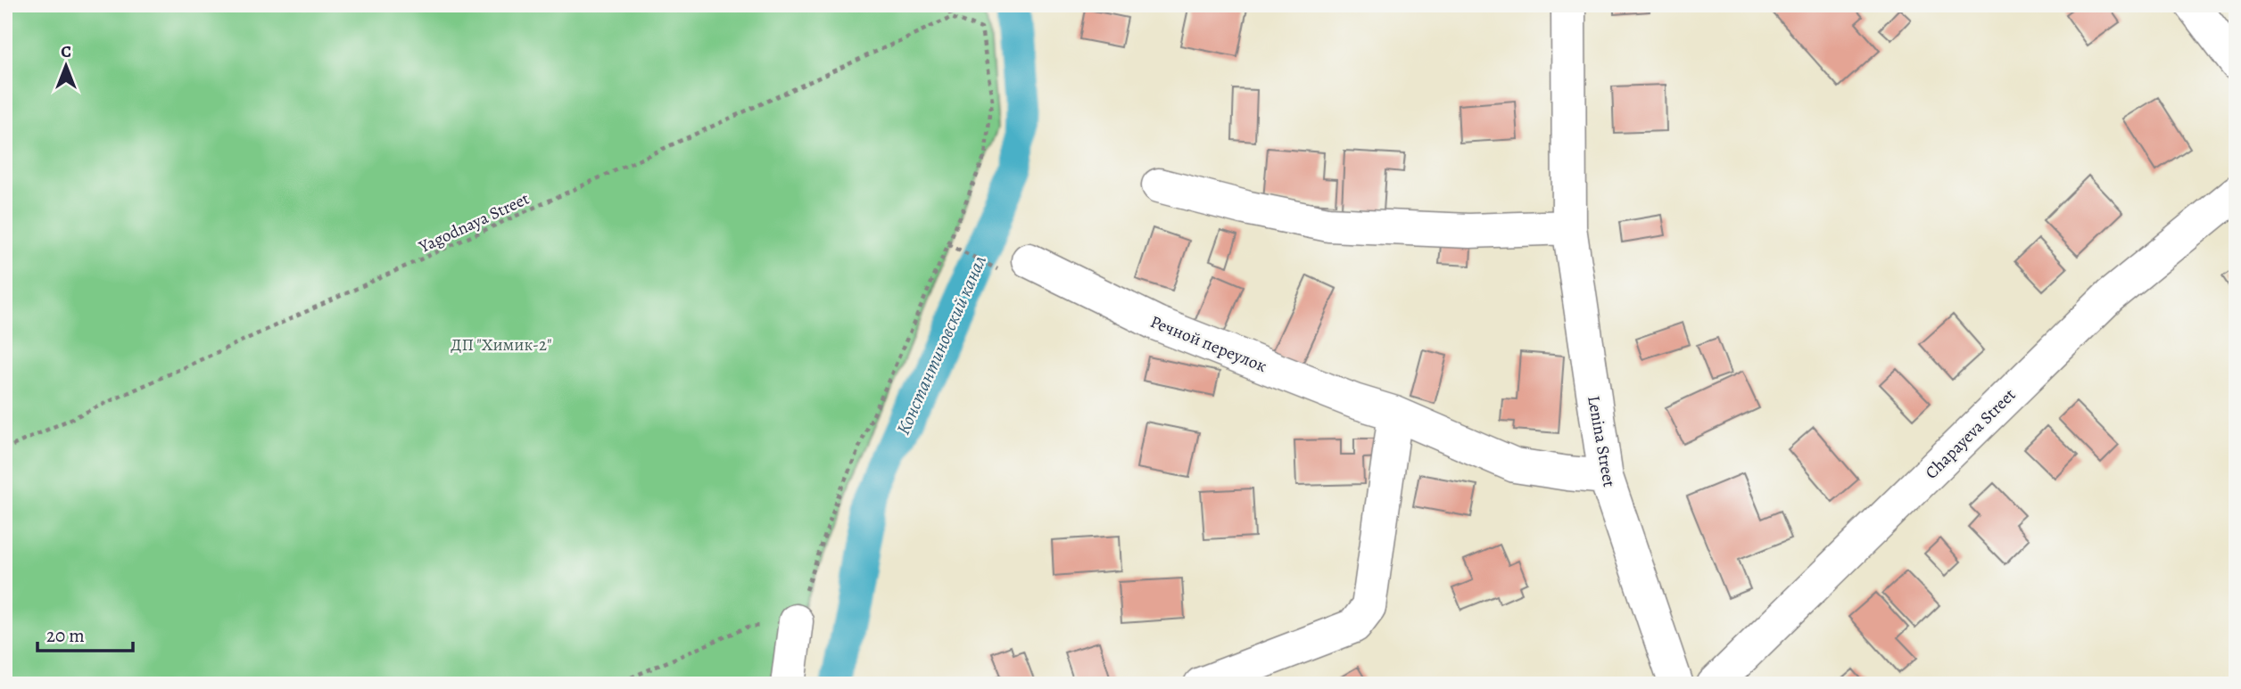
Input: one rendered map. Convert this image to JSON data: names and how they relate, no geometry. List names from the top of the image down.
{
  "streets": {
    "street": ["Речной переулок", "Chapayeva Street", "Lenina Street"],
    "path": ["Yagodnaya Street"]
  },
  "crossings": [
    ["Речной переулок", "Lenina Street"]
  ],
  "water": ["Константиновский канал"],
  "parks": ["ДП \"Химик-2\""],
  "scale_bar": "20 m",
  "north": "top"
}
